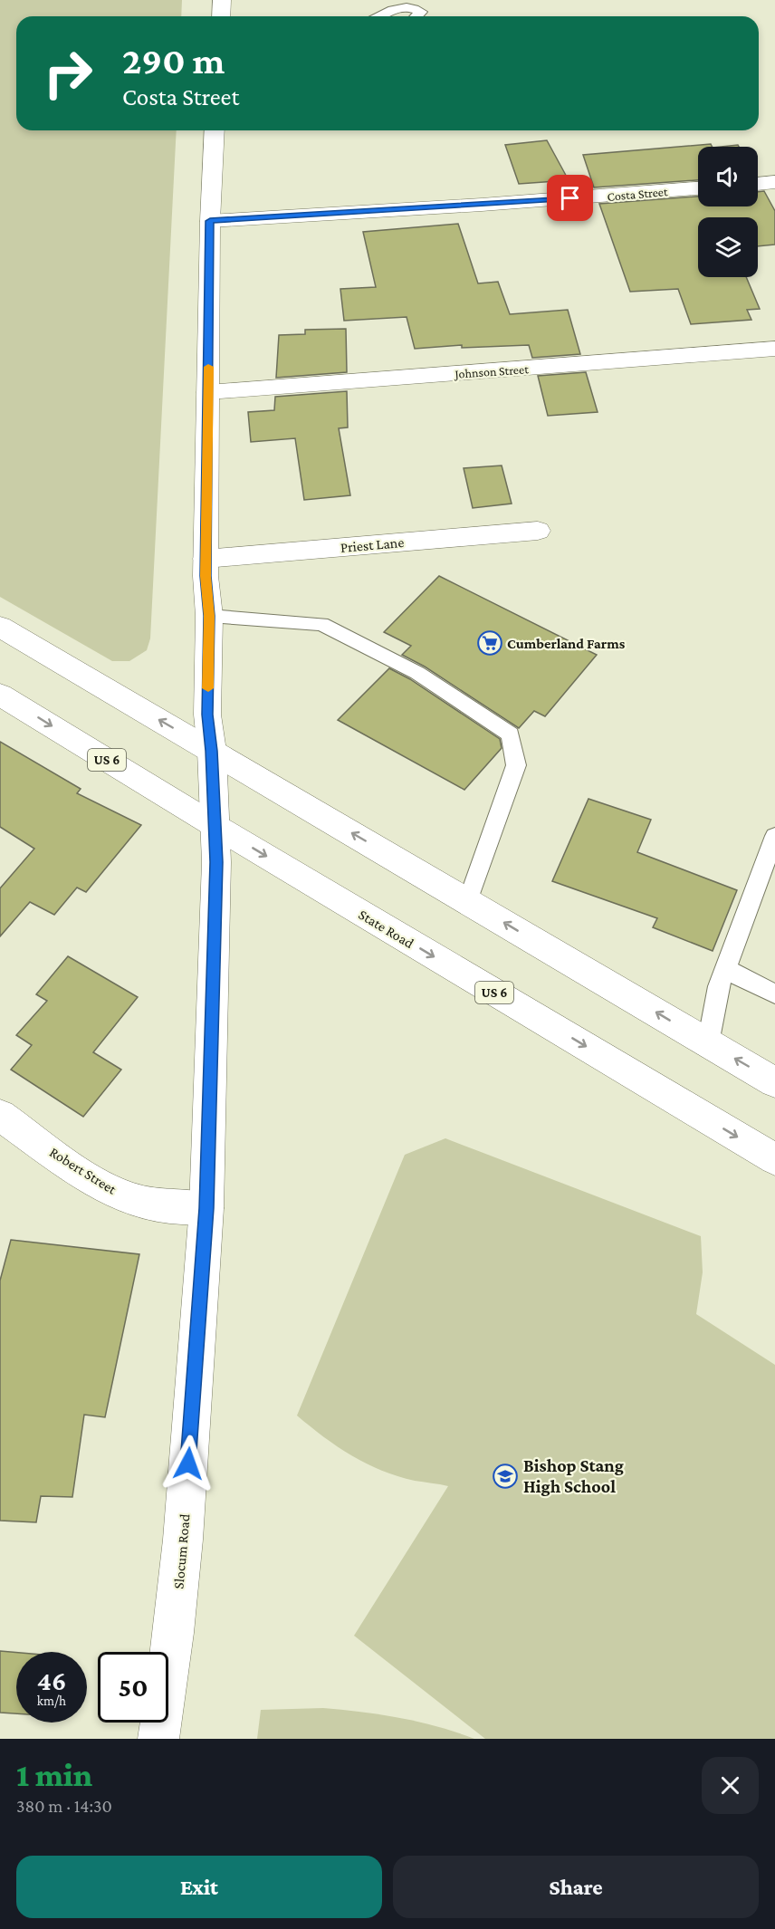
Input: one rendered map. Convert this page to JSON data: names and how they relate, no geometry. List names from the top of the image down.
{
  "streets": {
    "main road": [
      "Costa Street",
      "Johnson Street",
      "Priest Lane",
      "US 6",
      "State Road",
      "Robert Street",
      "Slocum Road"
    ]
  },
  "crossings": [
    ["Costa Street", "Slocum Road"],
    ["Johnson Street", "Slocum Road"],
    ["Priest Lane", "Slocum Road"],
    ["State Road", "Slocum Road"],
    ["Robert Street", "Slocum Road"]
  ],
  "places": {
    "supermarket": ["Cumberland Farms"],
    "school or university": ["Bishop Stang High School"]
  },
  "page": {
    "turn": ["290 m", "Costa Street"],
    "speed": "46 km/h",
    "limit": "50",
    "heading": ["1 min", "380 m · 14:30"],
    "buttons": ["Exit", "Share"]
  }
}
